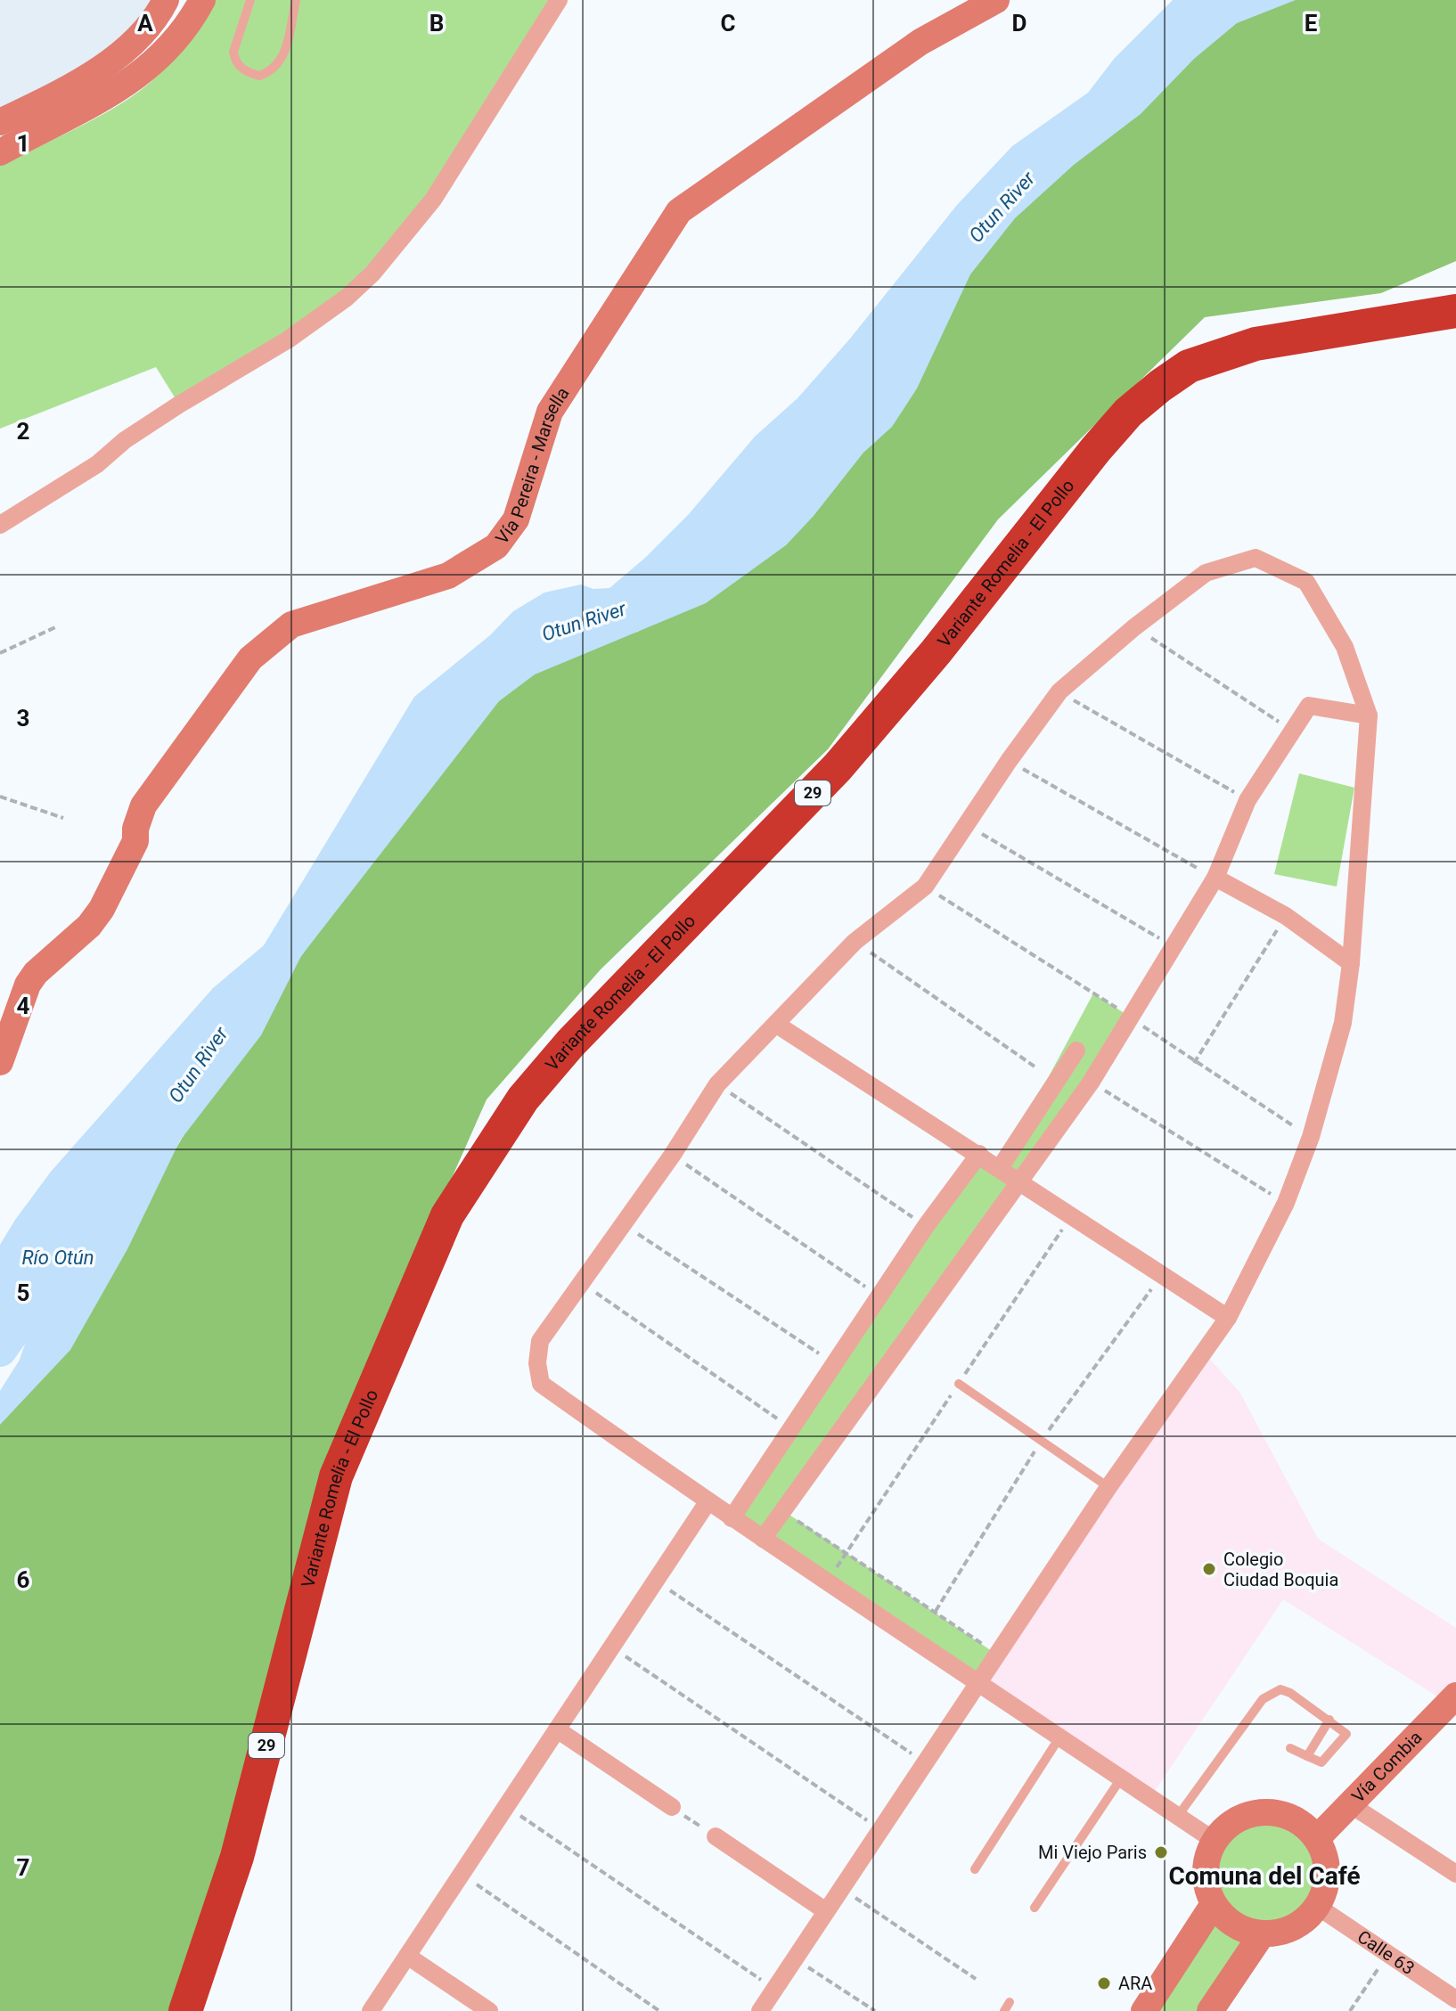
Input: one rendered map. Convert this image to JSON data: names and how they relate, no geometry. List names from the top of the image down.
{
  "streets": {
    "highway": ["Variante Romelia - El Pollo", "29"],
    "street": ["Vía Pereira - Marsella", "Vía Combia", "Calle 63"]
  },
  "crossings": [
    ["Vía Combia", "Calle 63"]
  ],
  "districts": ["Comuna del Café"],
  "water": ["Otun River", "Río Otún"],
  "places": ["Colegio Ciudad Boquia", "Mi Viejo Paris", "ARA"],
  "grid": {
    "columns": [
      "A",
      "B",
      "C",
      "D",
      "E"
    ],
    "rows": [
      "1",
      "2",
      "3",
      "4",
      "5",
      "6",
      "7"
    ]
  }
}
